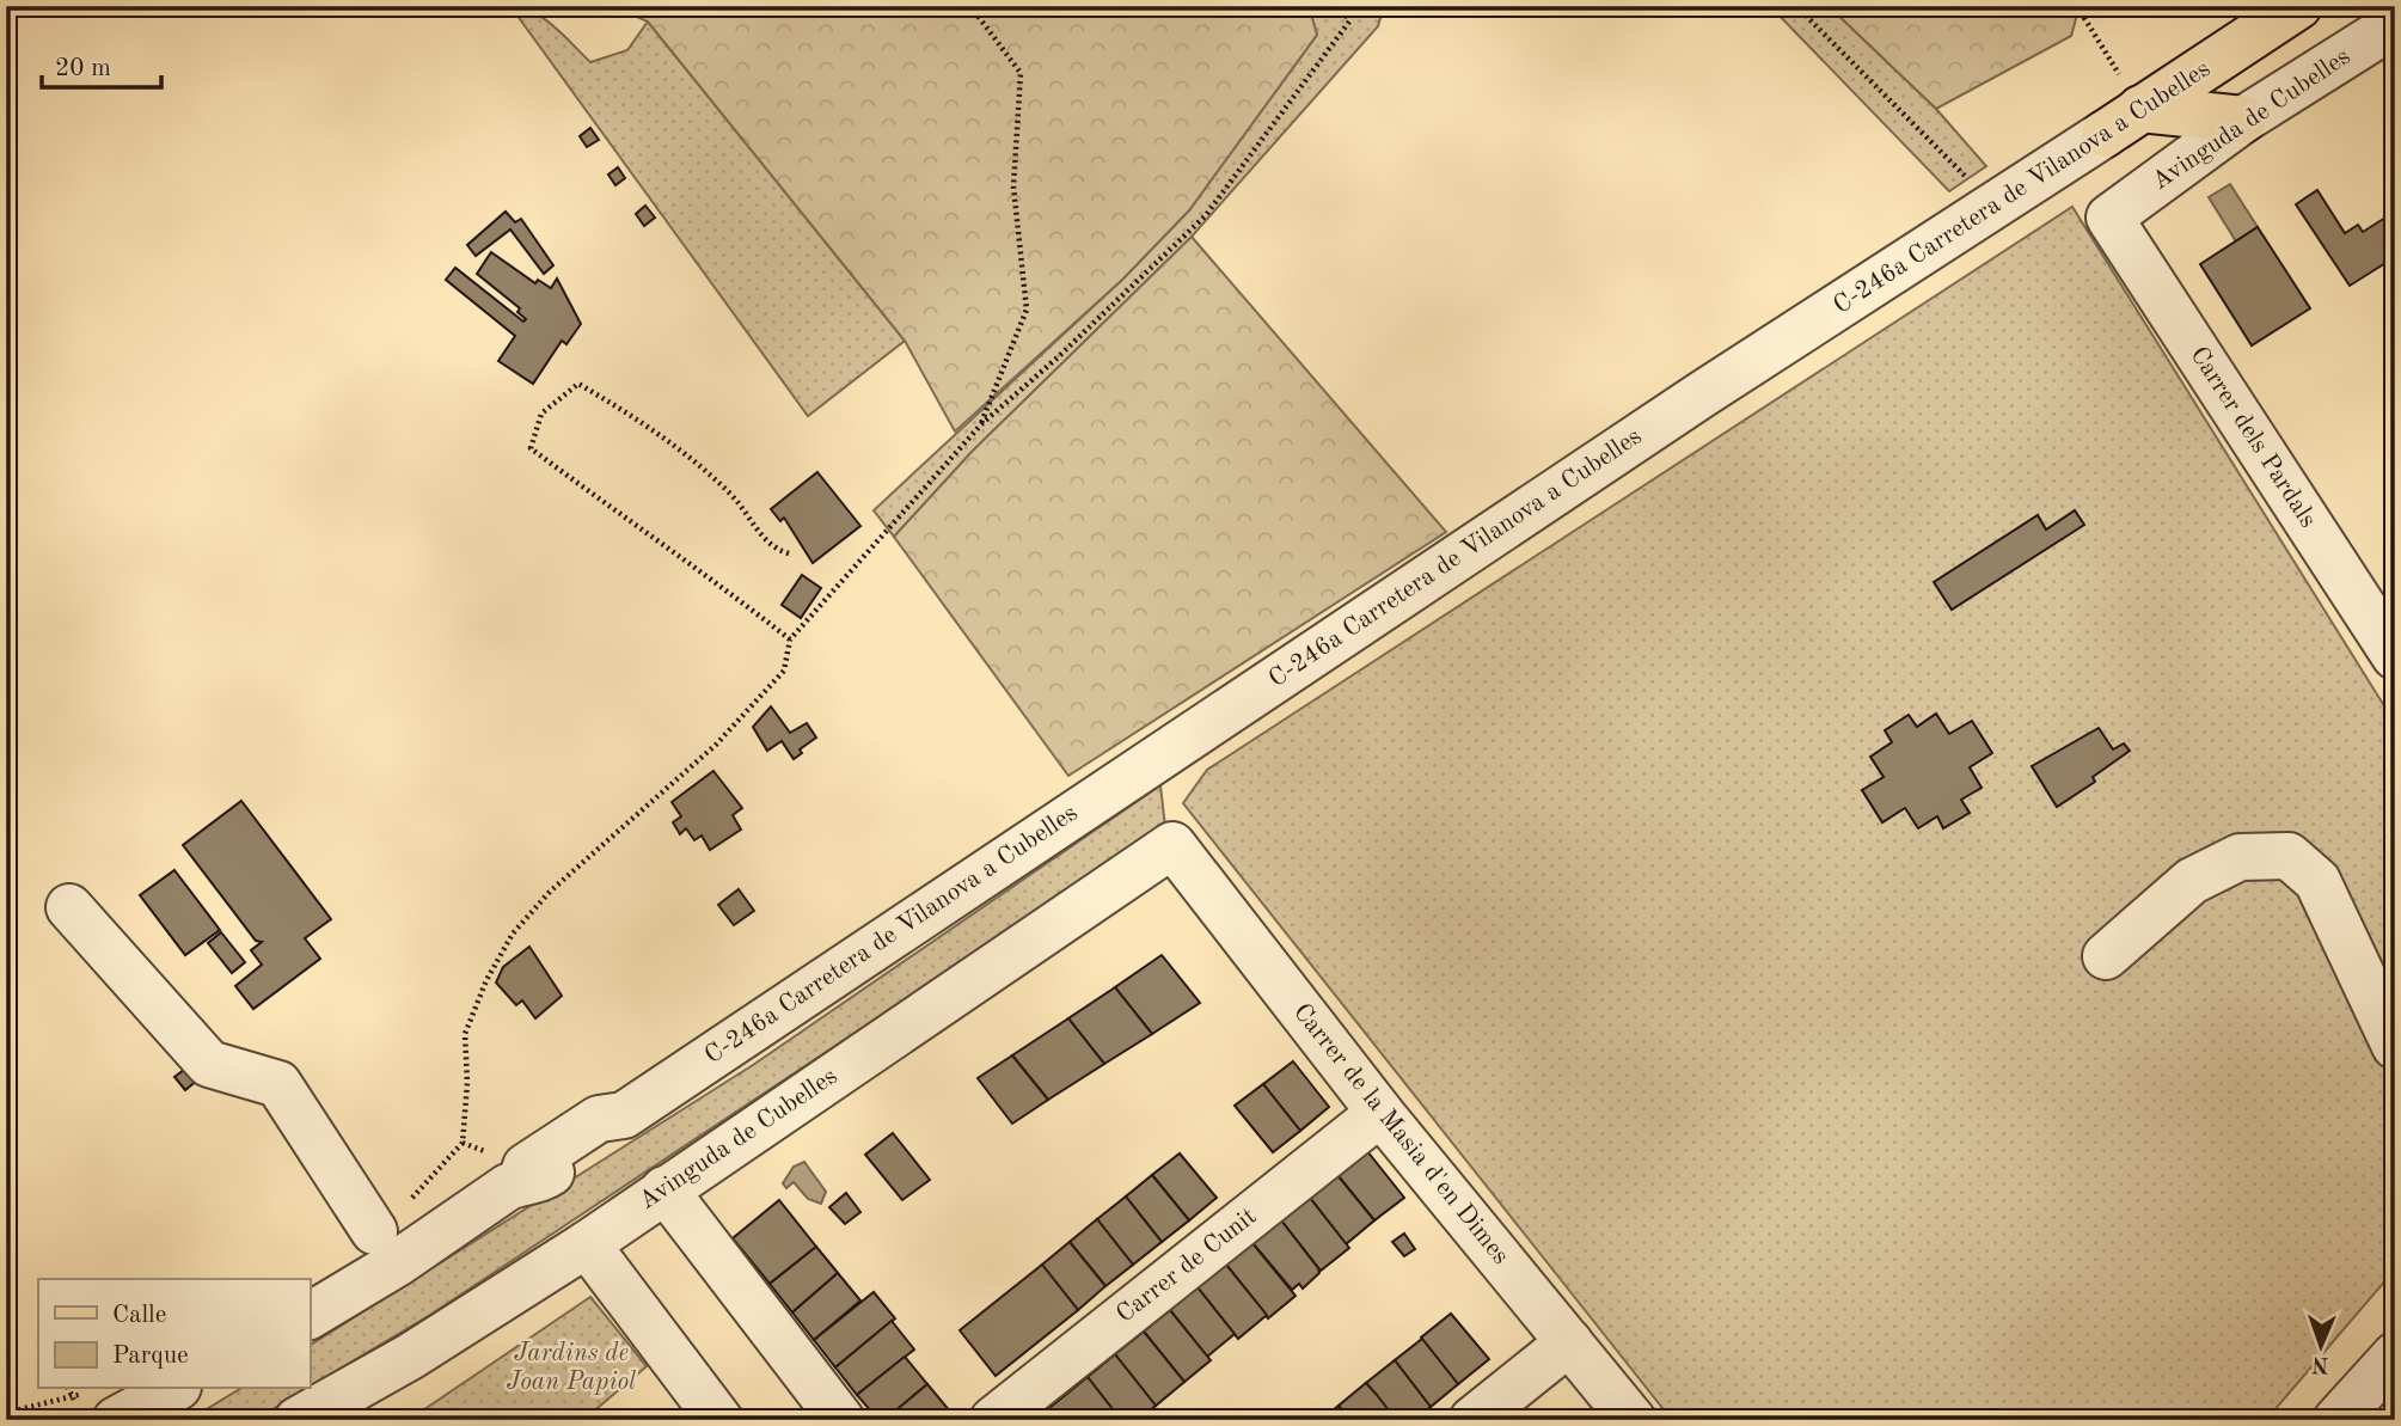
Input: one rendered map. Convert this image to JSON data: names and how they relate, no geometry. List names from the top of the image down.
{
  "streets": {
    "main road": ["C-246a Carretera de Vilanova a Cubelles"],
    "street": [
      "Avinguda de Cubelles",
      "Carrer dels Pardals",
      "Carrer de la Masia d'en Dimes",
      "Carrer de Cunit"
    ]
  },
  "crossings": [
    ["Avinguda de Cubelles", "Carrer dels Pardals"],
    ["Avinguda de Cubelles", "Carrer de la Masia d'en Dimes"],
    ["Carrer de la Masia d'en Dimes", "Carrer de Cunit"]
  ],
  "parks": ["Jardins de Joan Papiol"],
  "legend": ["Calle", "Parque"],
  "scale_bar": "20 m",
  "north": "bottom"
}
